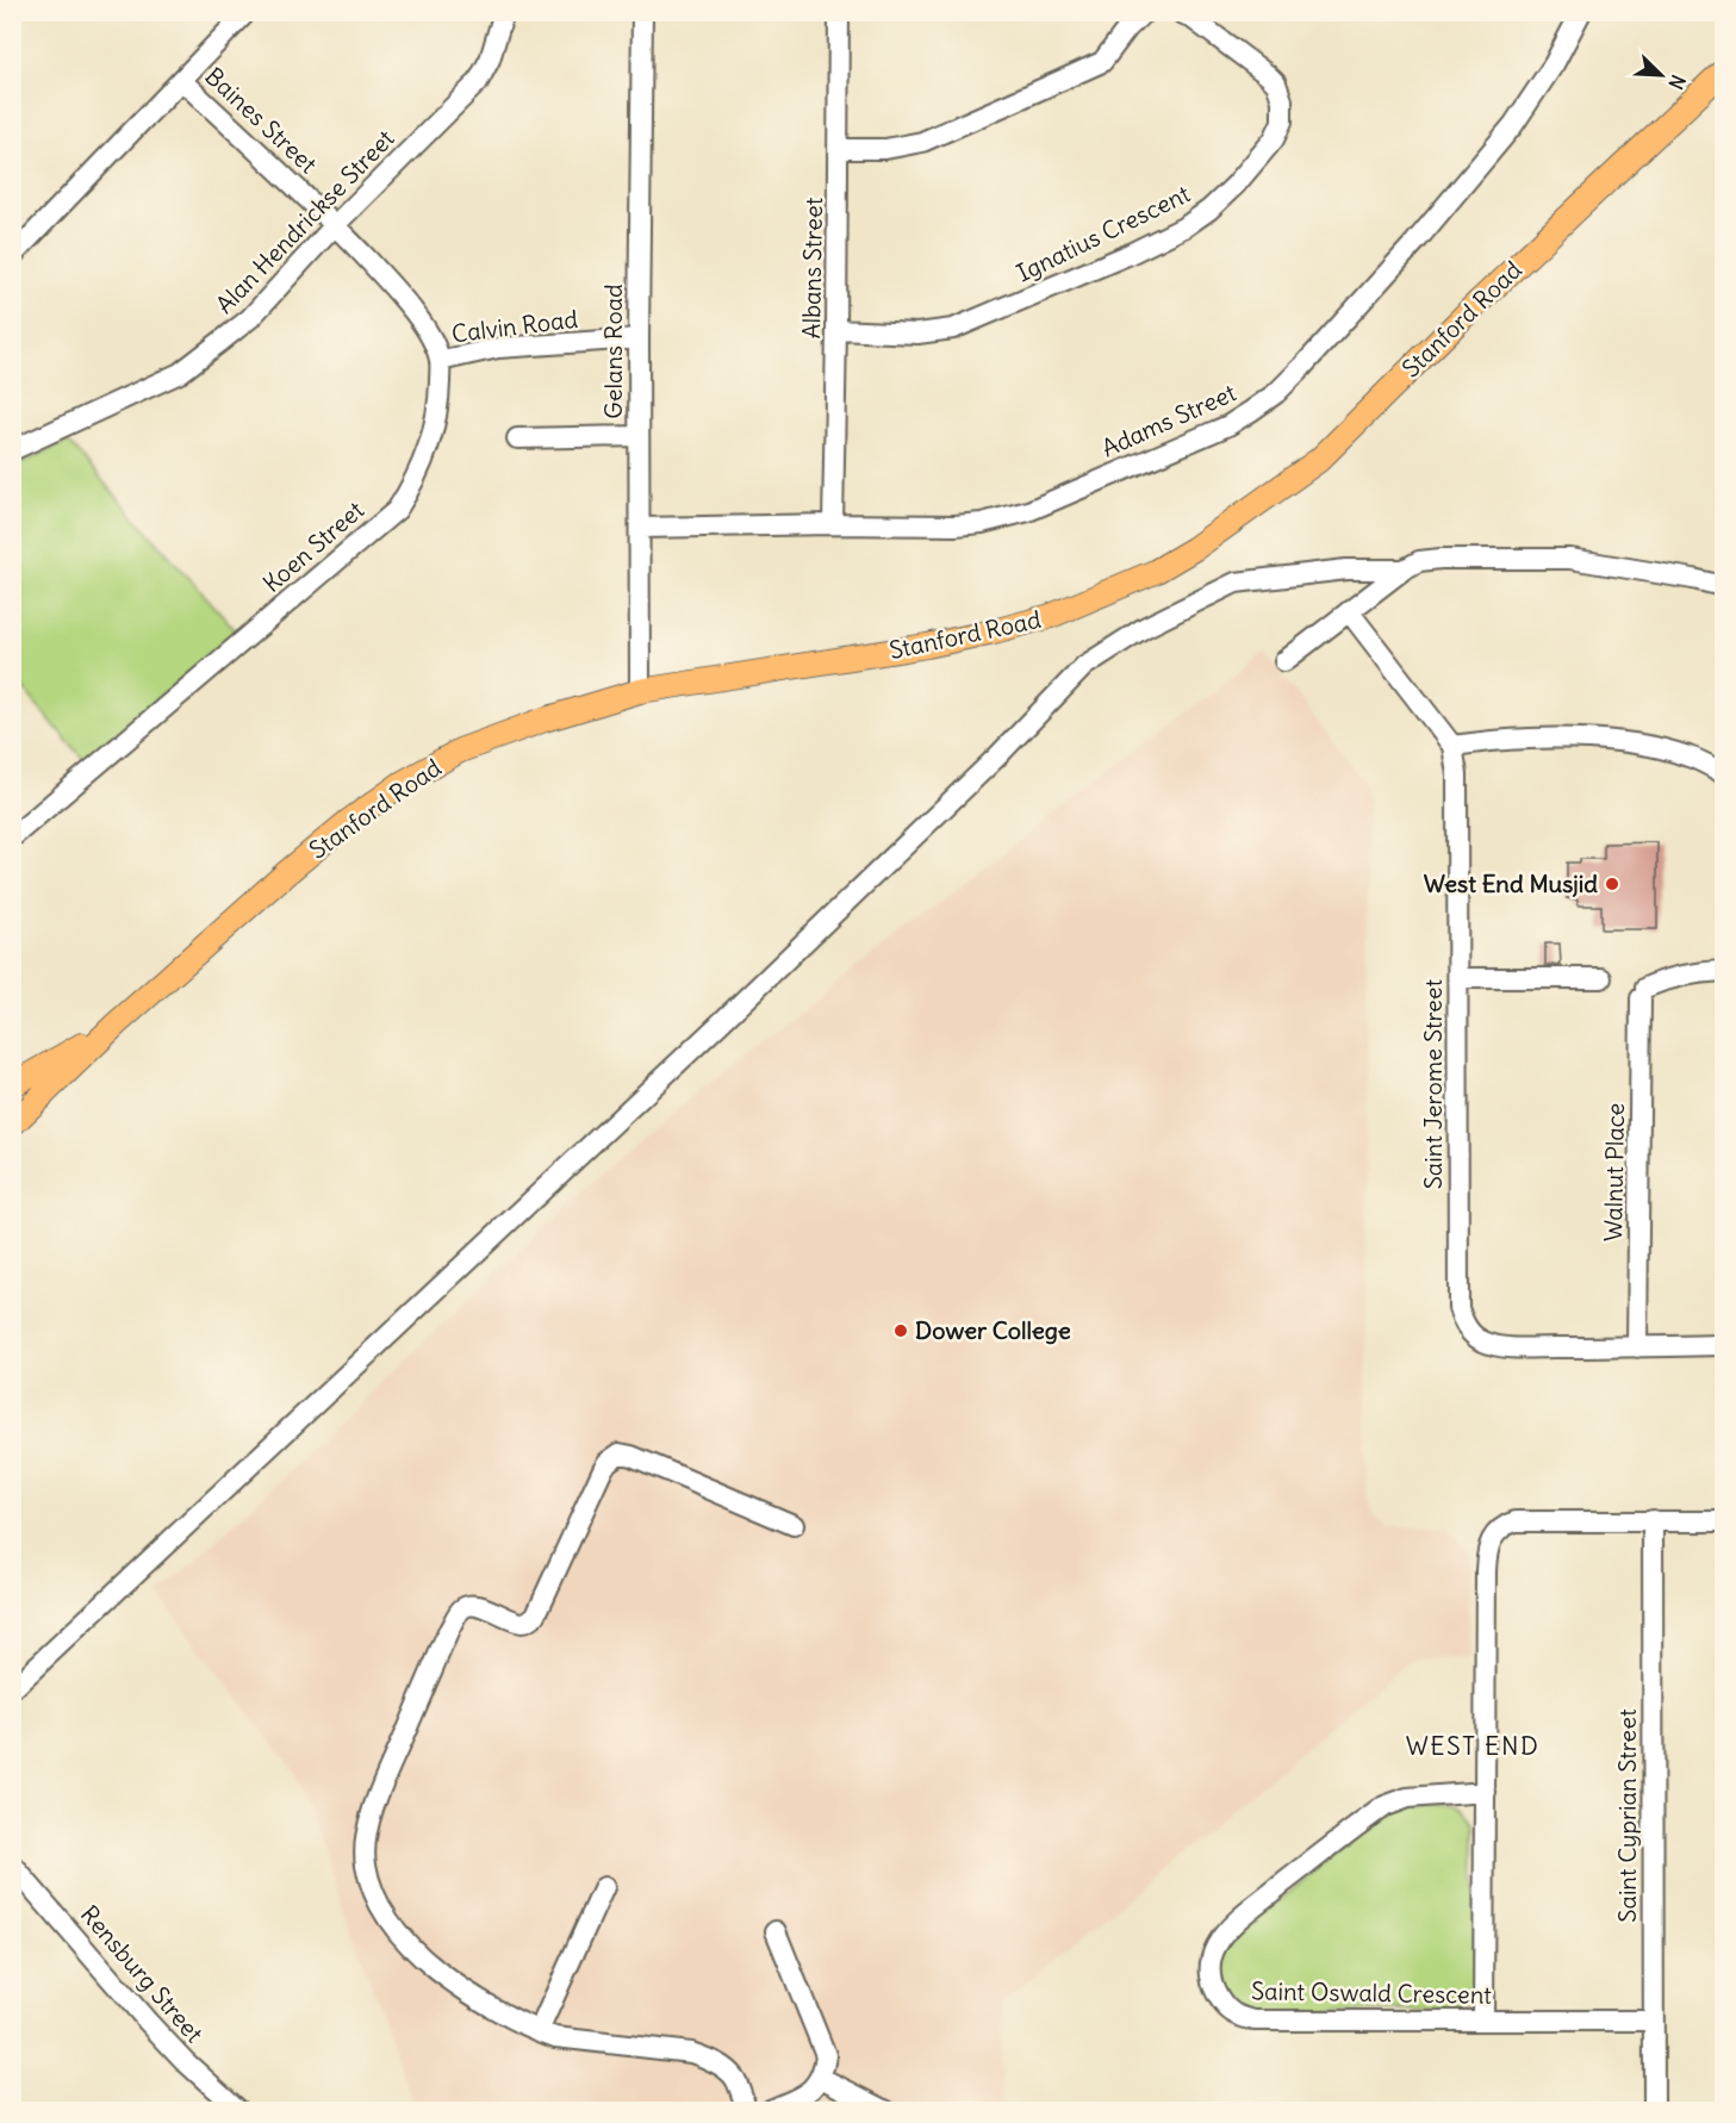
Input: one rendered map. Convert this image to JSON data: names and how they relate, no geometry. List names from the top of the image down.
{
  "streets": {
    "main road": ["Stanford Road"],
    "street": [
      "Baines Street",
      "Alan Hendrickse Street",
      "Ignatius Crescent",
      "Albans Street",
      "Calvin Road",
      "Gelans Road",
      "Adams Street",
      "Koen Street",
      "Saint Jerome Street",
      "Walnut Place",
      "Saint Cyprian Street",
      "Rensburg Street",
      "Saint Oswald Crescent"
    ]
  },
  "crossings": [
    ["Baines Street", "Alan Hendrickse Street"],
    ["Baines Street", "Koen Street"],
    ["Alan Hendrickse Street", "Koen Street"],
    ["Ignatius Crescent", "Albans Street"],
    ["Albans Street", "Adams Street"],
    ["Stanford Road", "Gelans Road"],
    ["Calvin Road", "Gelans Road"],
    ["Calvin Road", "Koen Street"],
    ["Gelans Road", "Adams Street"],
    ["Saint Jerome Street", "Walnut Place"],
    ["Saint Cyprian Street", "Saint Oswald Crescent"]
  ],
  "districts": ["WEST END"],
  "places": ["West End Musjid", "Dower College"],
  "north": "bottom right"
}
